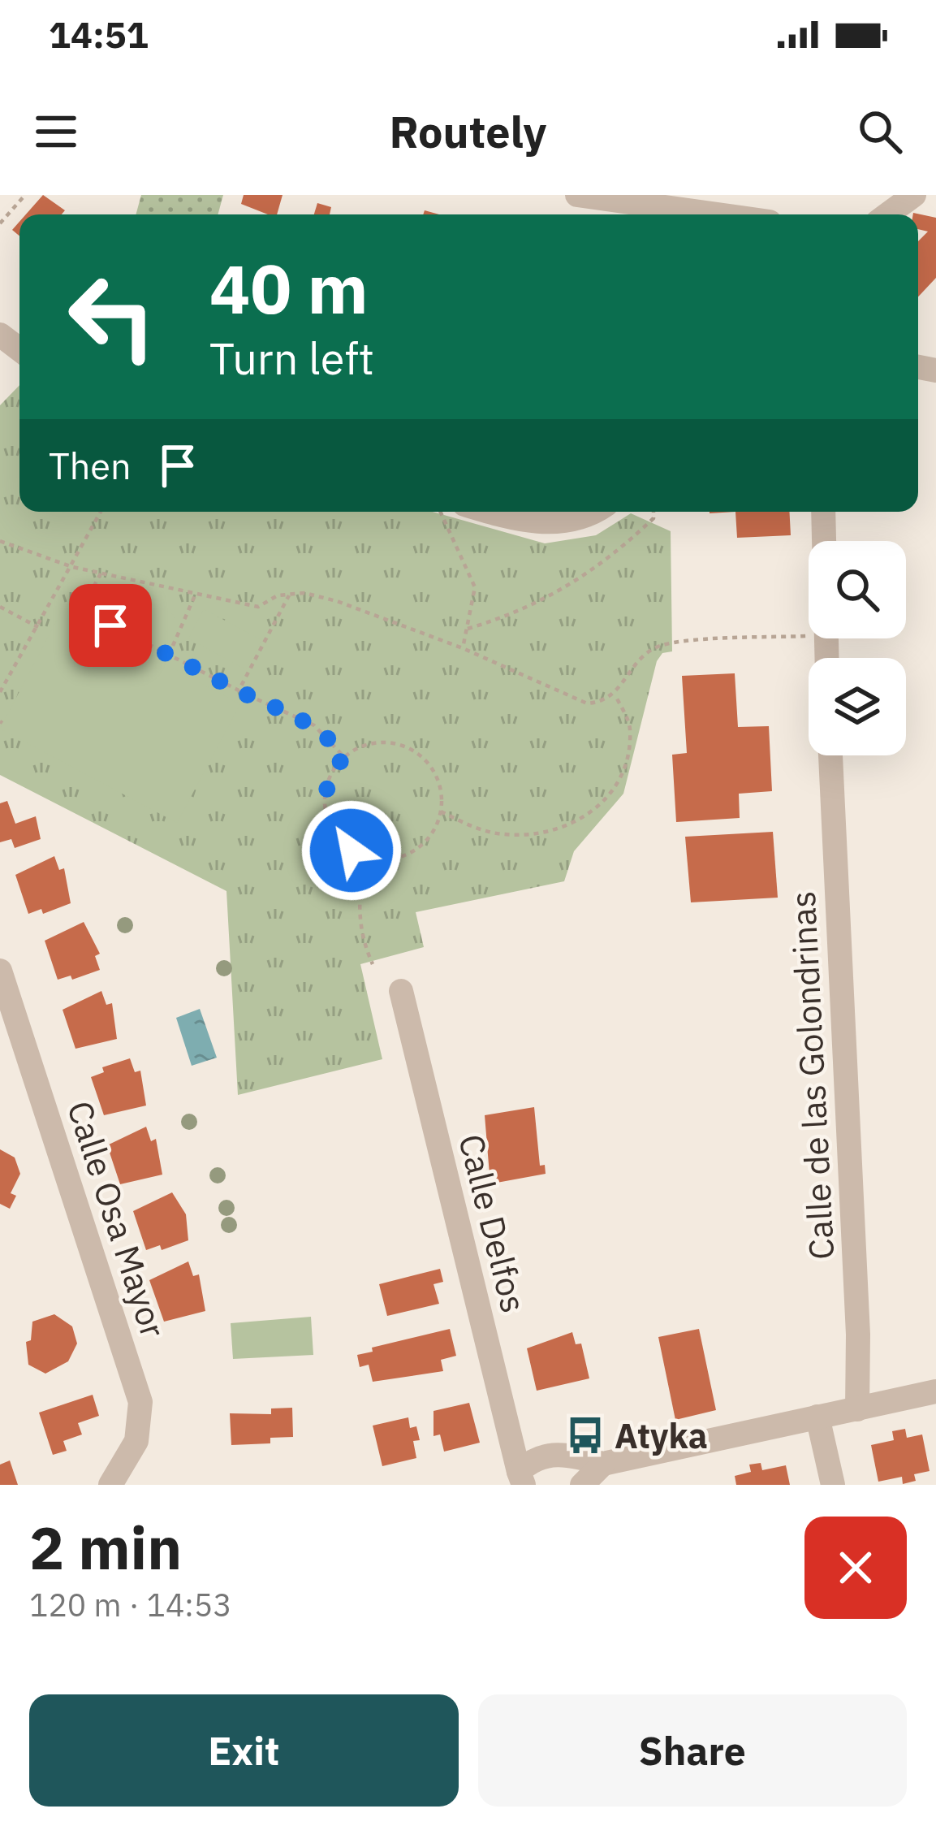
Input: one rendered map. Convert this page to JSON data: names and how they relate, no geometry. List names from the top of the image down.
{
  "streets": {
    "street": ["Calle de las Golondrinas", "Calle Osa Mayor", "Calle Delfos"]
  },
  "places": {
    "bus stop": ["Atyka"]
  },
  "page": {
    "status": "14:51",
    "header": "Routely",
    "turn": ["40 m", "Turn left"],
    "then": "Then",
    "heading": ["2 min", "120 m · 14:53"],
    "buttons": ["Exit", "Share"]
  }
}
